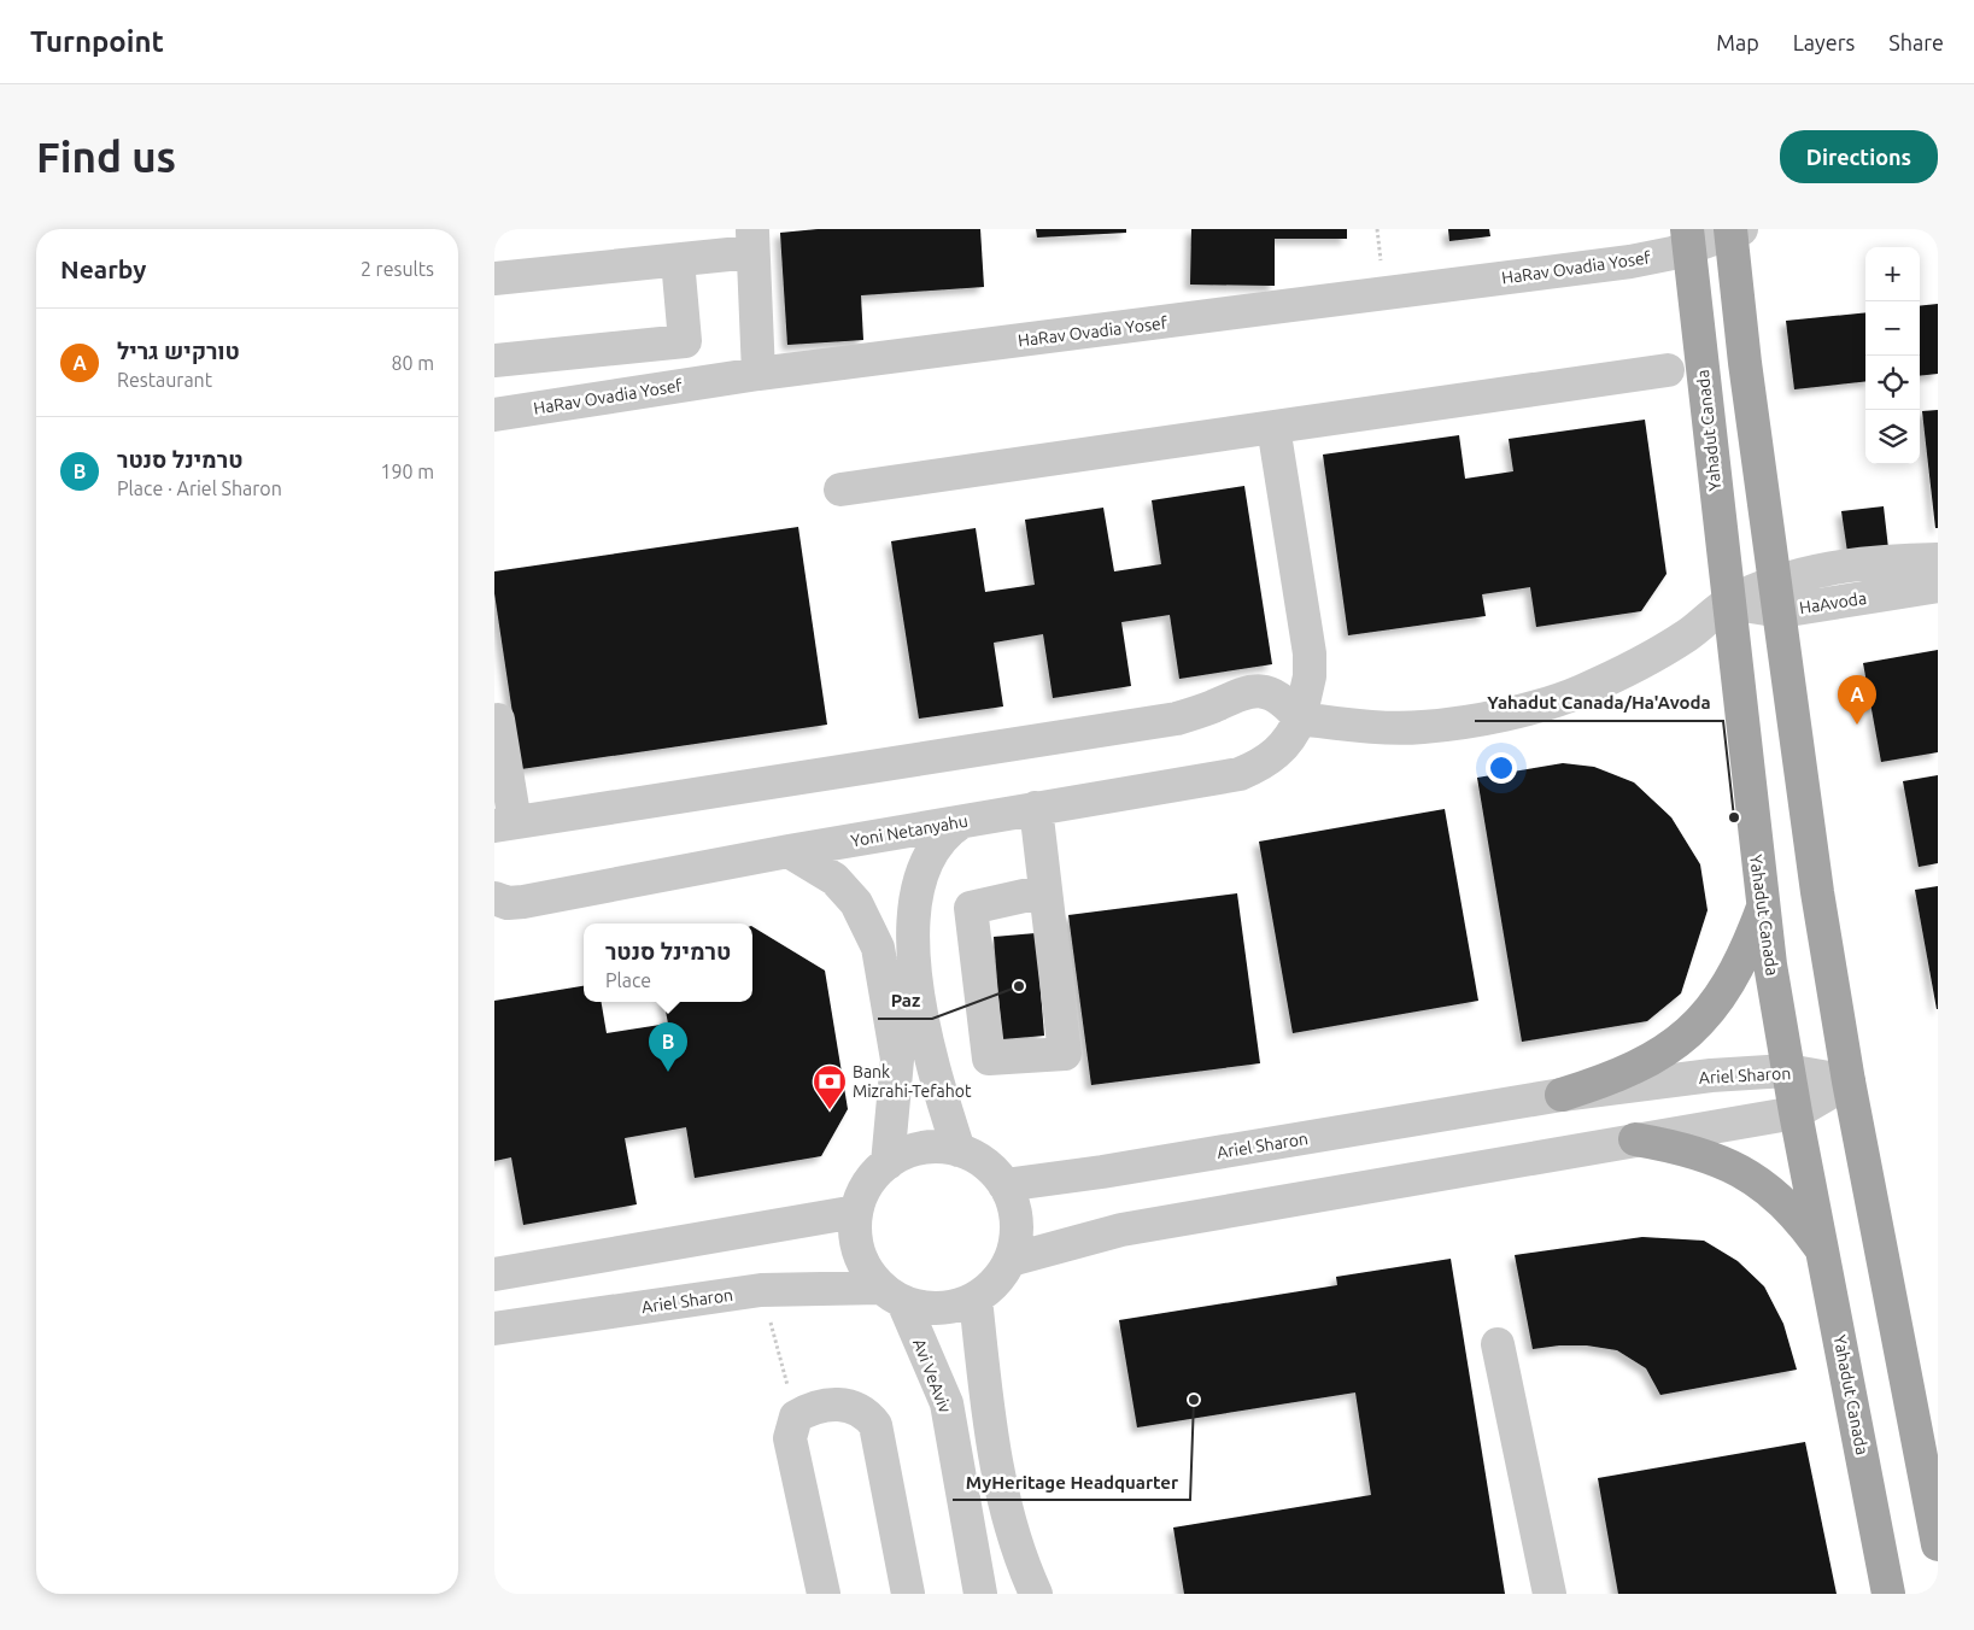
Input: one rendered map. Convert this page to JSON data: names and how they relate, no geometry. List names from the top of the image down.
{
  "streets": {
    "main road": ["Yahadut Canada"],
    "street": [
      "HaRav Ovadia Yosef",
      "HaAvoda",
      "Yoni Netanyahu",
      "Ariel Sharon",
      "Avi VeAviv"
    ]
  },
  "crossings": [
    ["HaRav Ovadia Yosef", "Yahadut Canada"],
    ["Yahadut Canada", "HaAvoda"],
    ["Yahadut Canada", "Ariel Sharon"],
    ["Ariel Sharon", "Avi VeAviv"]
  ],
  "places": {
    "other": ["Yahadut Canada/Ha'Avoda", "Paz", "MyHeritage Headquarter"],
    "bank": ["Bank Mizrahi-Tefahot"]
  },
  "page": {
    "header": "Turnpoint",
    "nav": ["Map", "Layers", "Share"],
    "buttons": "Directions",
    "title": "Find us",
    "heading": ["Nearby", "2 results"],
    "map_buttons": ["+", "−"],
    "list": [
      {
        "mark": "A",
        "name": "טורקיש גריל",
        "note": "Restaurant",
        "value": "80 m"
      },
      {
        "mark": "B",
        "name": "טרמינל סנטר",
        "note": "Place · Ariel Sharon",
        "value": "190 m"
      }
    ],
    "pins": ["A", "B"],
    "popup": ["טרמינל סנטר", "Place"]
  }
}
